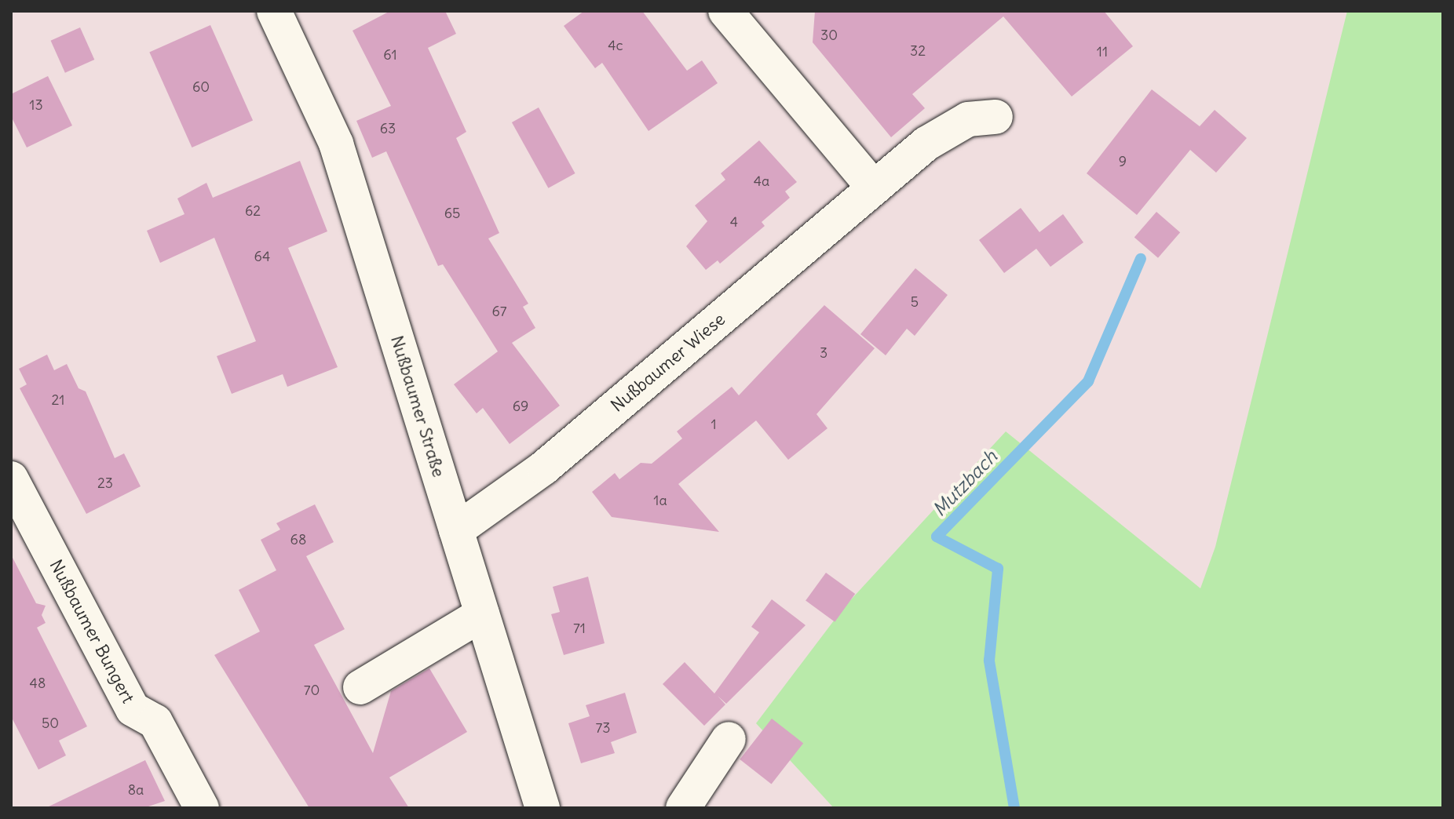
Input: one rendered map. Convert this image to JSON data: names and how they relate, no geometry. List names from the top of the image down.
{
  "streets": {
    "street": ["Nußbaumer Wiese", "Nußbaumer Straße", "Nußbaumer Bungert"]
  },
  "crossings": [
    ["Nußbaumer Wiese", "Nußbaumer Straße"]
  ],
  "water": ["Mutzbach"],
  "house_numbers": [
    "30",
    "4c",
    "32",
    "11",
    "61",
    "60",
    "13",
    "63",
    "9",
    "4a",
    "62",
    "65",
    "4",
    "64",
    "5",
    "67",
    "3",
    "21",
    "69",
    "1",
    "23",
    "1a",
    "68",
    "71",
    "48",
    "70",
    "50",
    "73",
    "8a"
  ]
}
